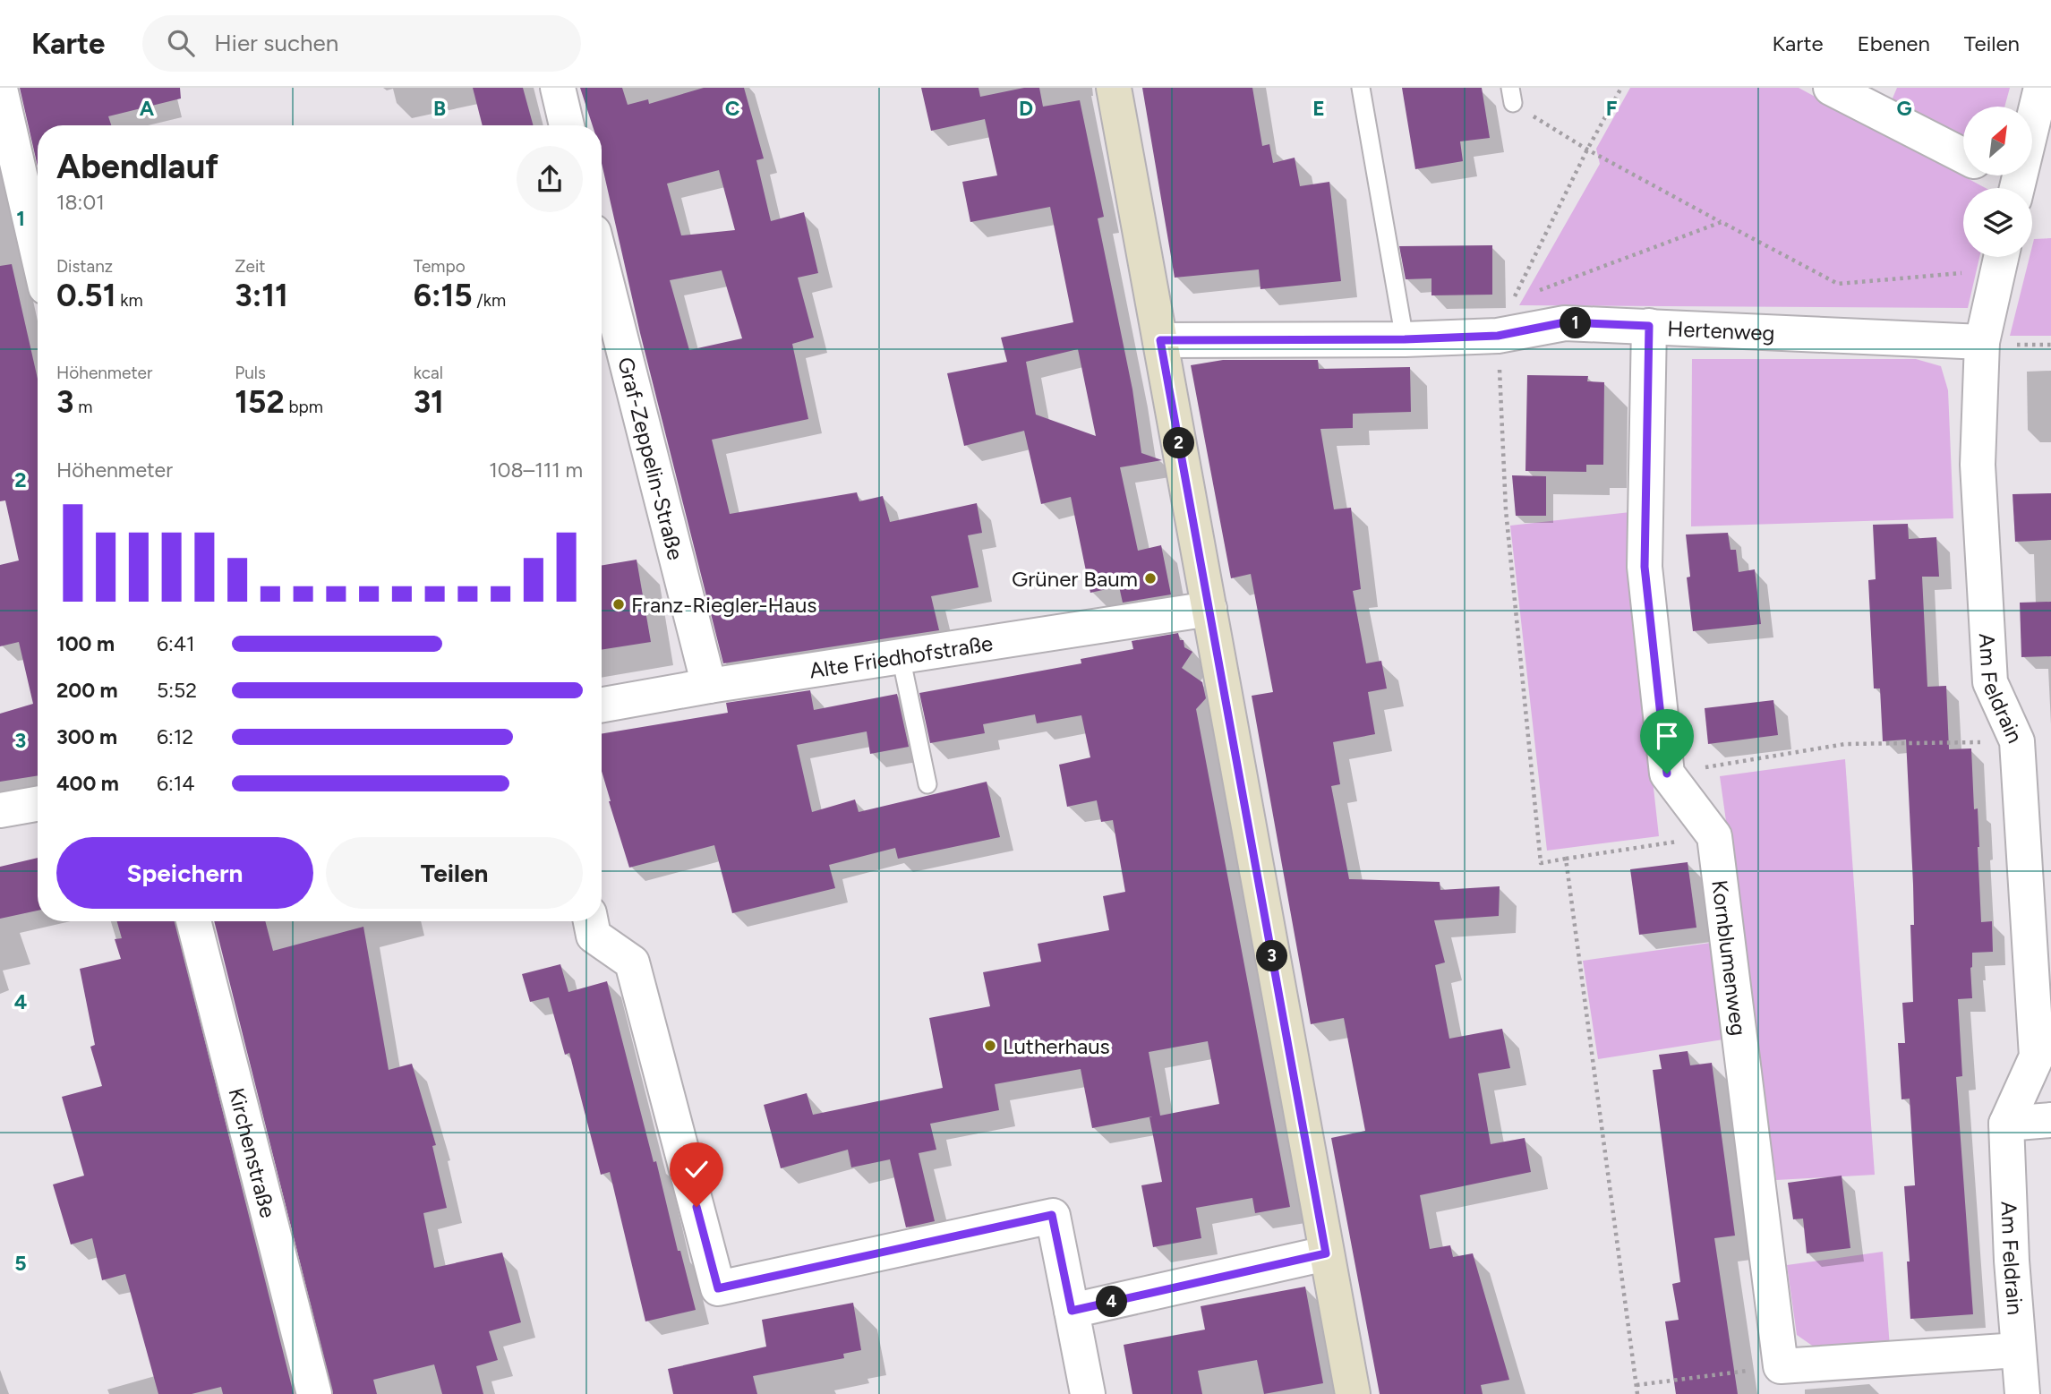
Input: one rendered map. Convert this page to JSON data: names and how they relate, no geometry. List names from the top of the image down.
{
  "streets": {
    "street": [
      "Hertenweg",
      "Graf-Zeppelin-Straße",
      "Alte Friedhofstraße",
      "Am Feldrain",
      "Kornblumenweg",
      "Kirchenstraße"
    ]
  },
  "crossings": [
    ["Hertenweg", "Am Feldrain"],
    ["Graf-Zeppelin-Straße", "Alte Friedhofstraße"]
  ],
  "places": ["Grüner Baum", "Franz-Riegler-Haus", "Lutherhaus"],
  "north": "top right",
  "page": {
    "header": "Karte",
    "search": "Hier suchen",
    "nav": ["Karte", "Ebenen", "Teilen"],
    "heading": ["Abendlauf", "18:01"],
    "stats": [
      ["Distanz", "0.51 km"],
      ["Zeit", "3:11"],
      ["Tempo", "6:15 /km"],
      ["Höhenmeter", "3 m"],
      ["Puls", "152 bpm"],
      ["kcal", "31"]
    ],
    "pins": [
      "1",
      "2",
      "3",
      "4"
    ],
    "chart": ["Höhenmeter", "108–111 m"],
    "list": [
      {
        "name": "100 m",
        "note": "6:41"
      },
      {
        "name": "200 m",
        "note": "5:52"
      },
      {
        "name": "300 m",
        "note": "6:12"
      },
      {
        "name": "400 m",
        "note": "6:14"
      }
    ],
    "buttons": ["Speichern", "Teilen"]
  },
  "grid": {
    "columns": [
      "A",
      "B",
      "C",
      "D",
      "E",
      "F",
      "G"
    ],
    "rows": [
      "1",
      "2",
      "3",
      "4",
      "5"
    ]
  }
}
